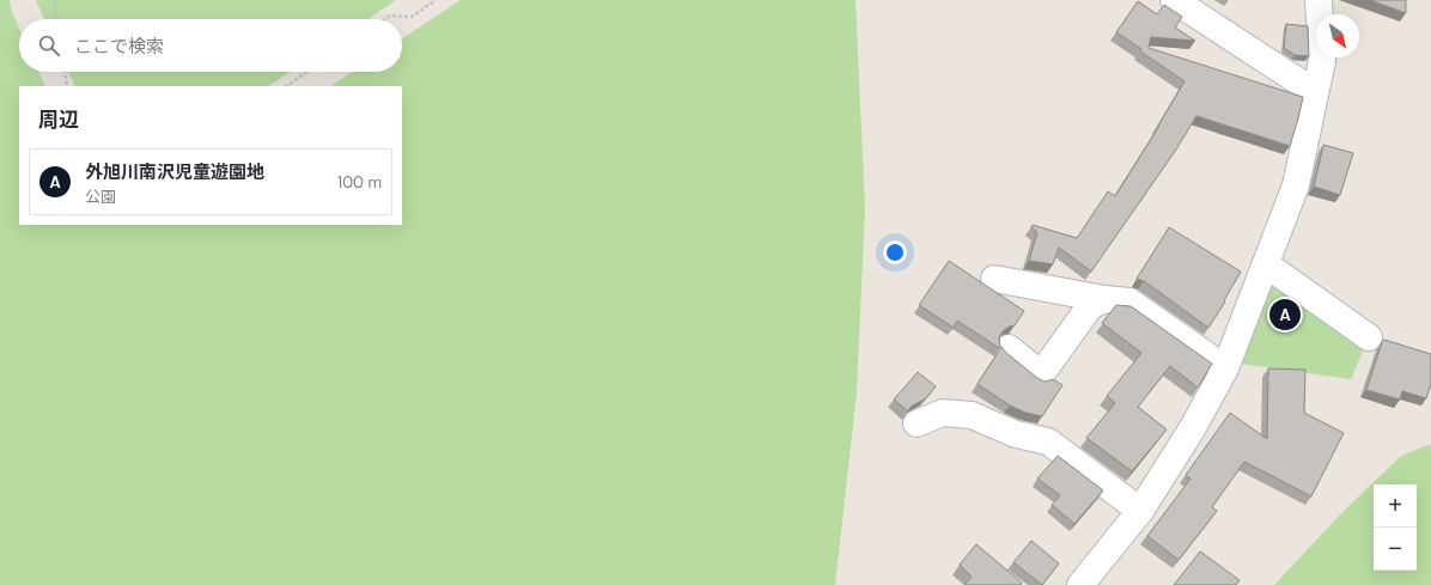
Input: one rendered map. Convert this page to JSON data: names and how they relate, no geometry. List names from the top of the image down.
{
  "north": "bottom right",
  "page": {
    "search": "ここで検索",
    "heading": "周辺",
    "list": [
      {
        "mark": "A",
        "name": "外旭川南沢児童遊園地",
        "note": "公園",
        "value": "100 m"
      }
    ],
    "pins": "A",
    "map_buttons": ["+", "−"]
  }
}
